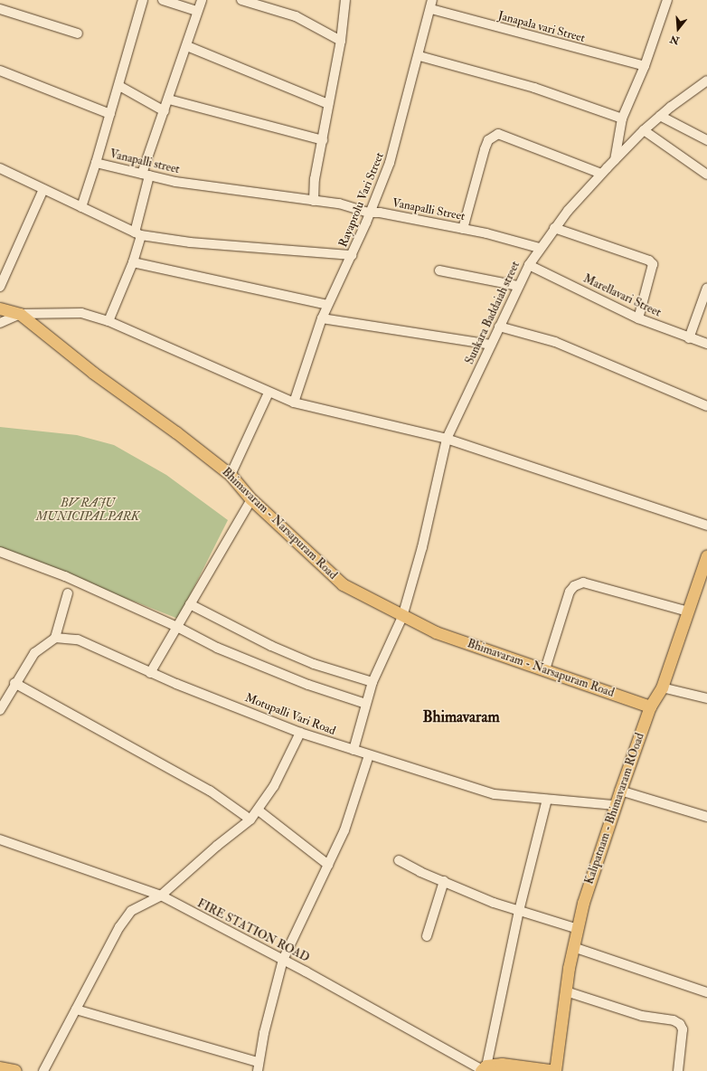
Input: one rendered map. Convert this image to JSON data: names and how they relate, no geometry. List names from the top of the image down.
{
  "streets": {
    "main road": ["Bhimavaram - Narsapuram Road", "Kalipatnam - Bhimavaram ROoad"],
    "street": [
      "Janapala vari Street",
      "Vanapalli street",
      "Rayaprolu Vari Street",
      "Vanapalli Street",
      "Marellavari Street",
      "Sunkara Baddaiah street",
      "Motupalli Vari Road",
      "FIRE STATION ROAD"
    ]
  },
  "crossings": [
    ["Janapala vari Street", "Rayaprolu Vari Street"],
    ["Vanapalli street", "Vanapalli Street"],
    ["Rayaprolu Vari Street", "Vanapalli Street"],
    ["Vanapalli Street", "Sunkara Baddaiah street"],
    ["Marellavari Street", "Sunkara Baddaiah street"],
    ["Sunkara Baddaiah street", "Bhimavaram - Narsapuram Road"],
    ["Sunkara Baddaiah street", "Motupalli Vari Road"],
    ["Bhimavaram - Narsapuram Road", "Kalipatnam - Bhimavaram ROoad"],
    ["Motupalli Vari Road", "Kalipatnam - Bhimavaram ROoad"]
  ],
  "districts": ["Bhimavaram"],
  "parks": ["BV RAJU MUNICIPALPARK"],
  "north": "bottom"
}
